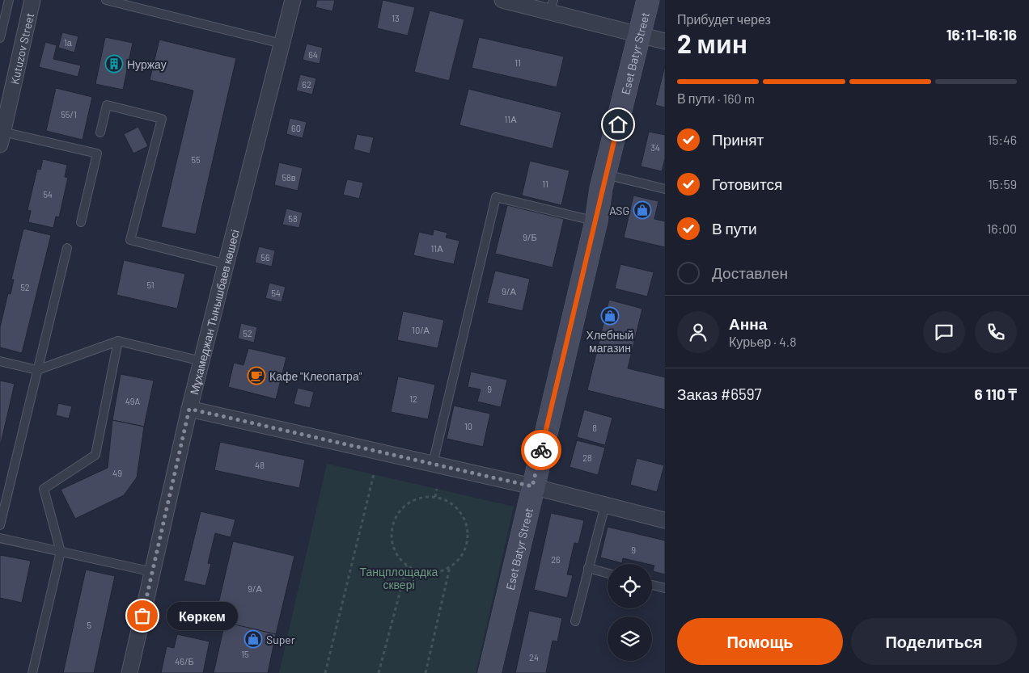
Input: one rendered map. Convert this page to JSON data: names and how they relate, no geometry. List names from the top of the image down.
{
  "streets": {
    "street": ["Kutuzov Street", "Eset Batyr Street", "Мұхамеджан Тынышбаев көшесі"]
  },
  "parks": ["Танцплощадка сквері"],
  "places": {
    "building": ["Нуржау"],
    "shop": ["ASG", "Хлебный магазин", "Super"],
    "cafe": ["Кафе \"Клеопатра\""],
    "other": ["Көркем"]
  },
  "house_numbers": [
    "13",
    "1а",
    "64",
    "11",
    "62",
    "55/1",
    "11А",
    "60",
    "34",
    "55",
    "58в",
    "11",
    "54",
    "58",
    "9/Б",
    "11А",
    "56",
    "51",
    "52",
    "9/А",
    "54",
    "10/А",
    "52",
    "9",
    "12",
    "49A",
    "10",
    "8",
    "28",
    "48",
    "49",
    "9",
    "26",
    "9/А",
    "5",
    "15",
    "24",
    "46/Б"
  ],
  "page": {
    "heading": ["2 мин", "Прибудет через", "16:11–16:16"],
    "panel": [
      "Анна",
      "Курьер · 4.8",
      "Заказ #6597",
      "6 110 ₸"
    ],
    "bar": "В пути · 160 m",
    "list": [
      ["Принят", "15:46"],
      ["Готовится", "15:59"],
      ["В пути", "16:00"],
      "Доставлен"
    ],
    "bubble": "Көркем",
    "buttons": ["Помощь", "Поделиться"]
  }
}
